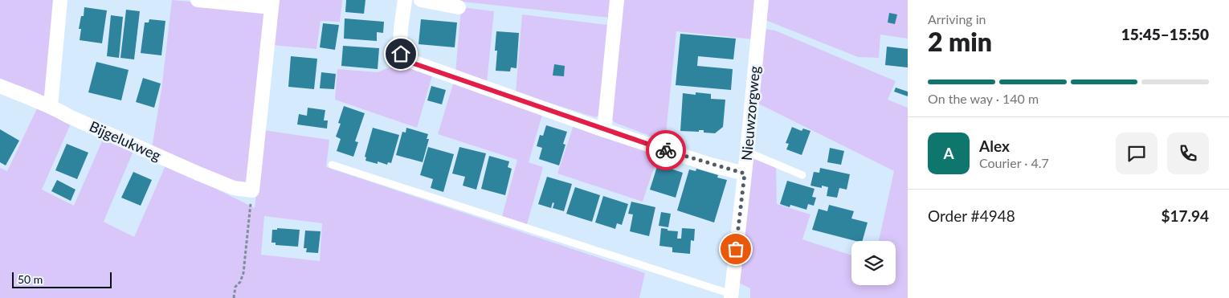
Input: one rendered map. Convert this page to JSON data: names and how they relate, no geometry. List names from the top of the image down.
{
  "streets": {
    "street": ["Nieuwzorgweg", "Bijgelukweg"]
  },
  "scale_bar": "50 m",
  "page": {
    "heading": ["2 min", "Arriving in", "15:45–15:50"],
    "panel": [
      "Alex",
      "Courier · 4.7",
      "Order #4948",
      "$17.94"
    ],
    "bar": "On the way · 140 m",
    "round": "A",
    "scale": "50 m"
  }
}
